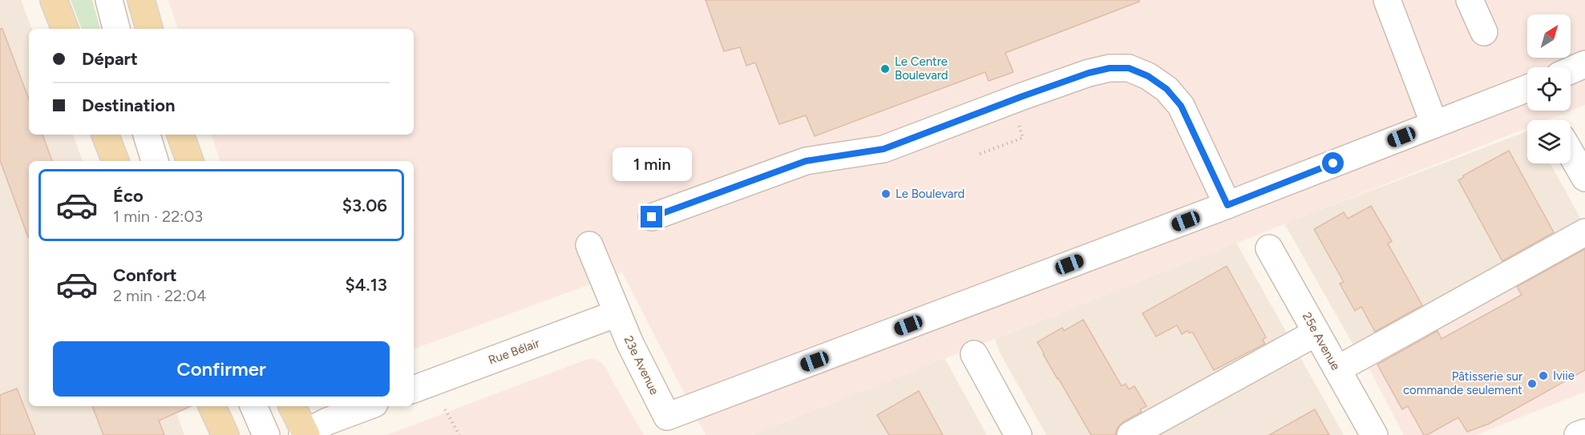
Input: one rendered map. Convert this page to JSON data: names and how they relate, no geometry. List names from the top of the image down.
{
  "streets": {
    "street": ["25e Avenue", "Rue Bélair", "23e Avenue"]
  },
  "crossings": [
    ["Rue Bélair", "23e Avenue"]
  ],
  "places": [
    "Le Centre Boulevard",
    "Le Boulevard",
    "Iviie",
    "Pâtisserie sur commande seulement"
  ],
  "north": "top right",
  "page": {
    "banner": ["Départ", "Destination"],
    "bubble": "1 min",
    "list": [
      {
        "name": "Éco",
        "note": "1 min · 22:03",
        "value": "$3.06"
      },
      {
        "name": "Confort",
        "note": "2 min · 22:04",
        "value": "$4.13"
      }
    ],
    "buttons": "Confirmer"
  }
}
